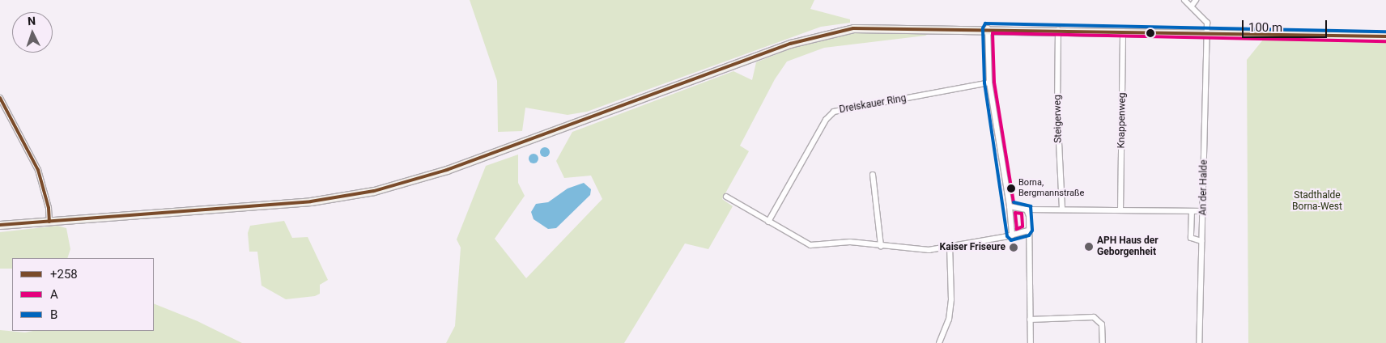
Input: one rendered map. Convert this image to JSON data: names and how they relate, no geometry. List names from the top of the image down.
{
  "streets": {
    "street": [
      "Dreiskauer Ring",
      "Steigerweg",
      "Knappenweg",
      "An der Halde"
    ]
  },
  "parks": ["Stadthalde Borna-West"],
  "places": ["Borna, Bergmannstraße", "APH Haus der Geborgenheit", "Kaiser Friseure"],
  "lines": ["transit line B", "transit line +258", "transit line A"],
  "legend": ["+258", "A", "B"],
  "scale_bar": "100 m",
  "north": "top"
}
